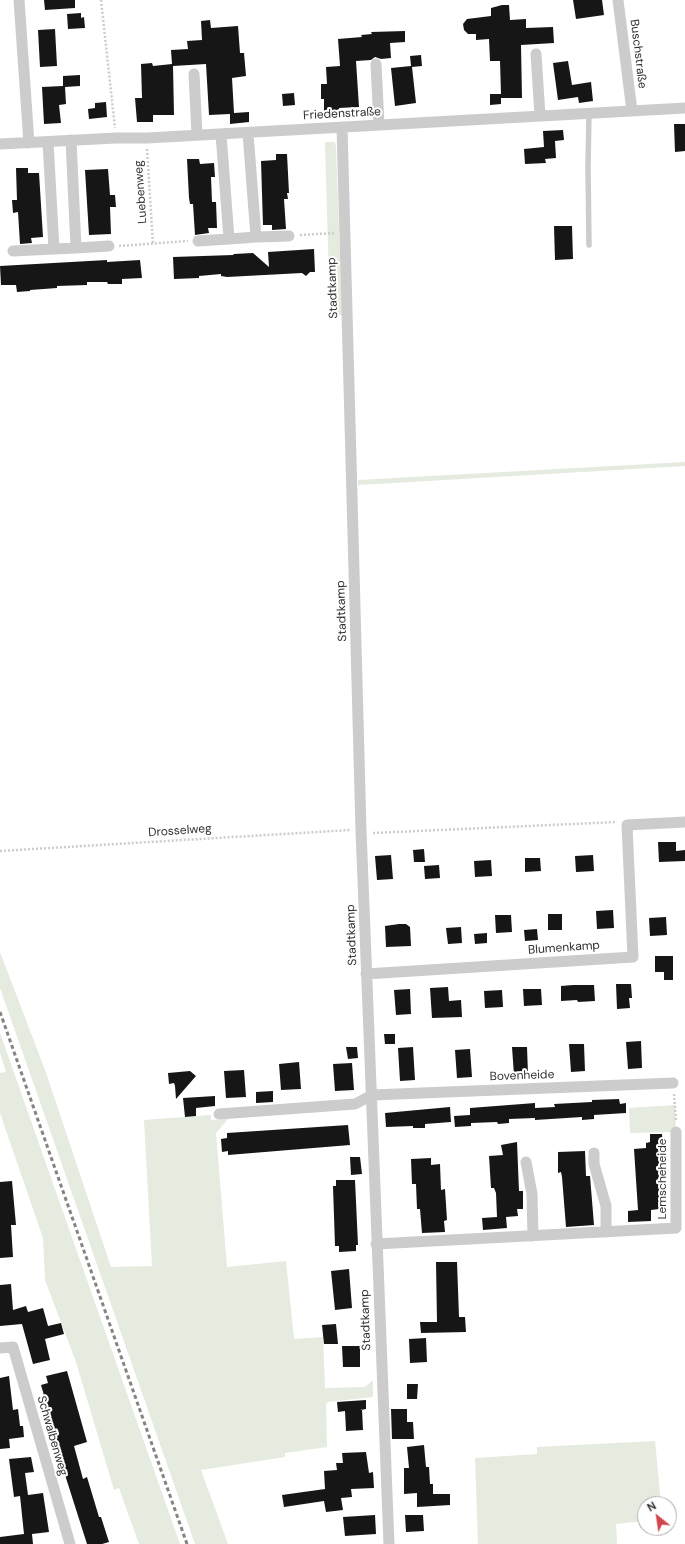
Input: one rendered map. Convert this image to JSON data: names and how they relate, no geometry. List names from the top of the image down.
{
  "streets": {
    "street": [
      "Buschstraße",
      "Friedenstraße",
      "Stadtkamp",
      "Blumenkamp",
      "Bovenheide",
      "Lemscheheide",
      "Schwalbenweg"
    ],
    "path": ["Luebenweg", "Drosselweg"]
  },
  "crossings": [
    ["Buschstraße", "Friedenstraße"],
    ["Friedenstraße", "Luebenweg"],
    ["Friedenstraße", "Stadtkamp"],
    ["Stadtkamp", "Drosselweg"],
    ["Stadtkamp", "Blumenkamp"],
    ["Stadtkamp", "Bovenheide"],
    ["Stadtkamp", "Lemscheheide"]
  ],
  "north": "top left"
}
